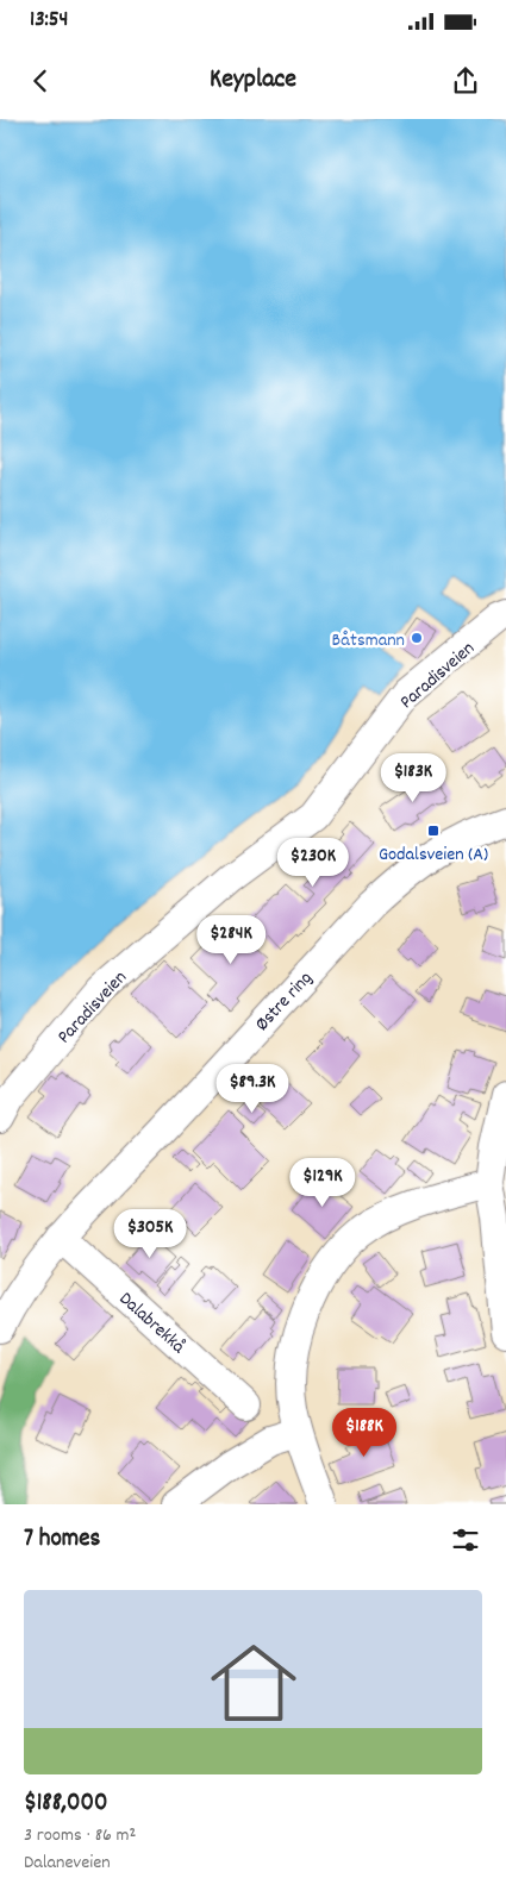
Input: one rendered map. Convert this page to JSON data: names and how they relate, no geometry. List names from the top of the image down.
{
  "streets": {
    "street": ["Paradisveien", "Østre ring", "Dalabrekkå"]
  },
  "crossings": [
    ["Østre ring", "Dalabrekkå"]
  ],
  "places": {
    "other": ["Båtsmann"],
    "transit": ["Godalsveien (A)"]
  },
  "page": {
    "status": "13:54",
    "header": "Keyplace",
    "price": [
      "$183K",
      "$230K",
      "$284K",
      "$89.3K",
      "$129K",
      "$305K",
      "$188K"
    ],
    "heading": "7 homes",
    "list": [
      {
        "name": "$188,000",
        "note": "3 rooms · 86 m² · Dalaneveien"
      }
    ]
  }
}
